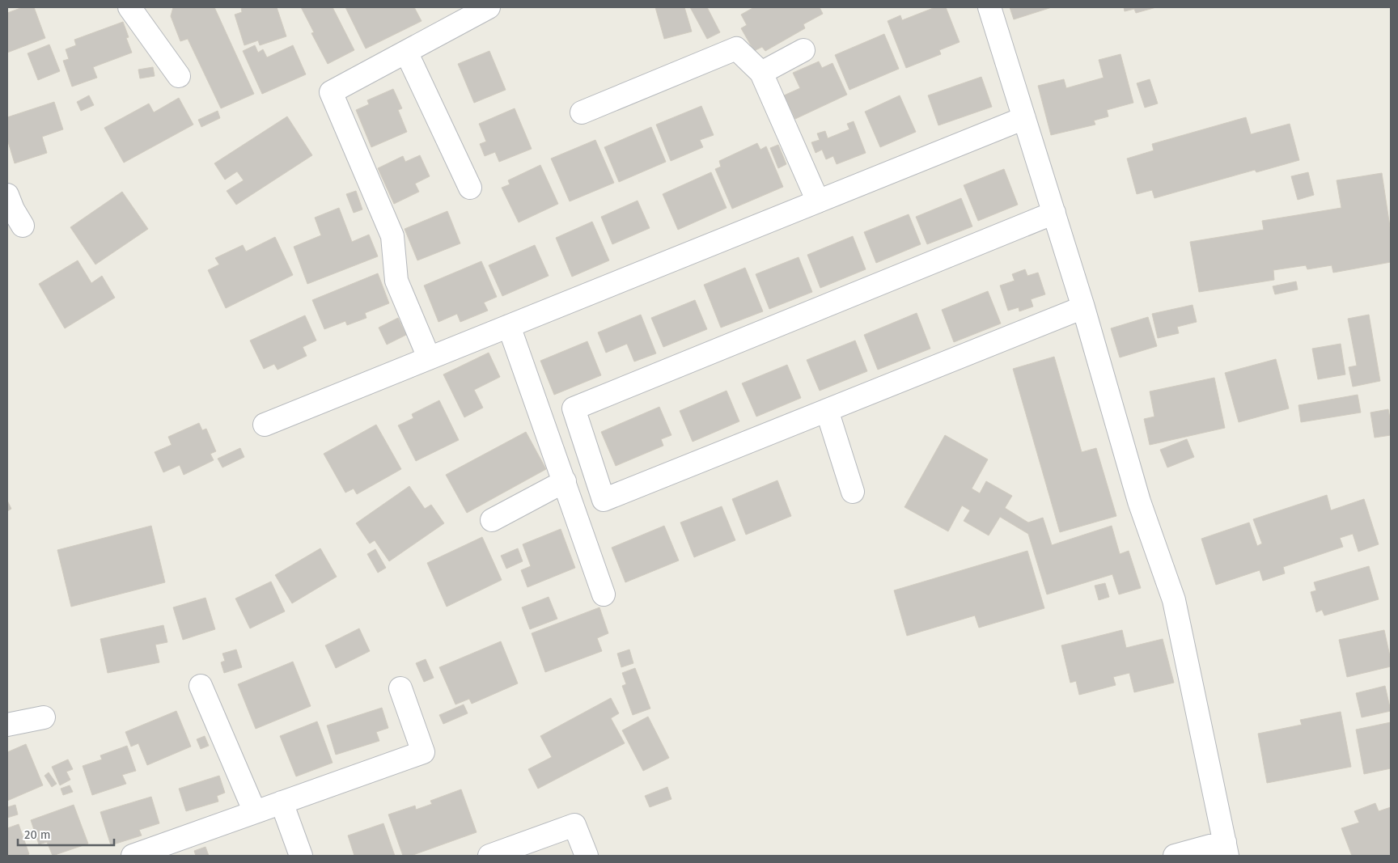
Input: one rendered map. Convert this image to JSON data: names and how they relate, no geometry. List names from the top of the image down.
{
  "scale_bar": "20 m"
}
